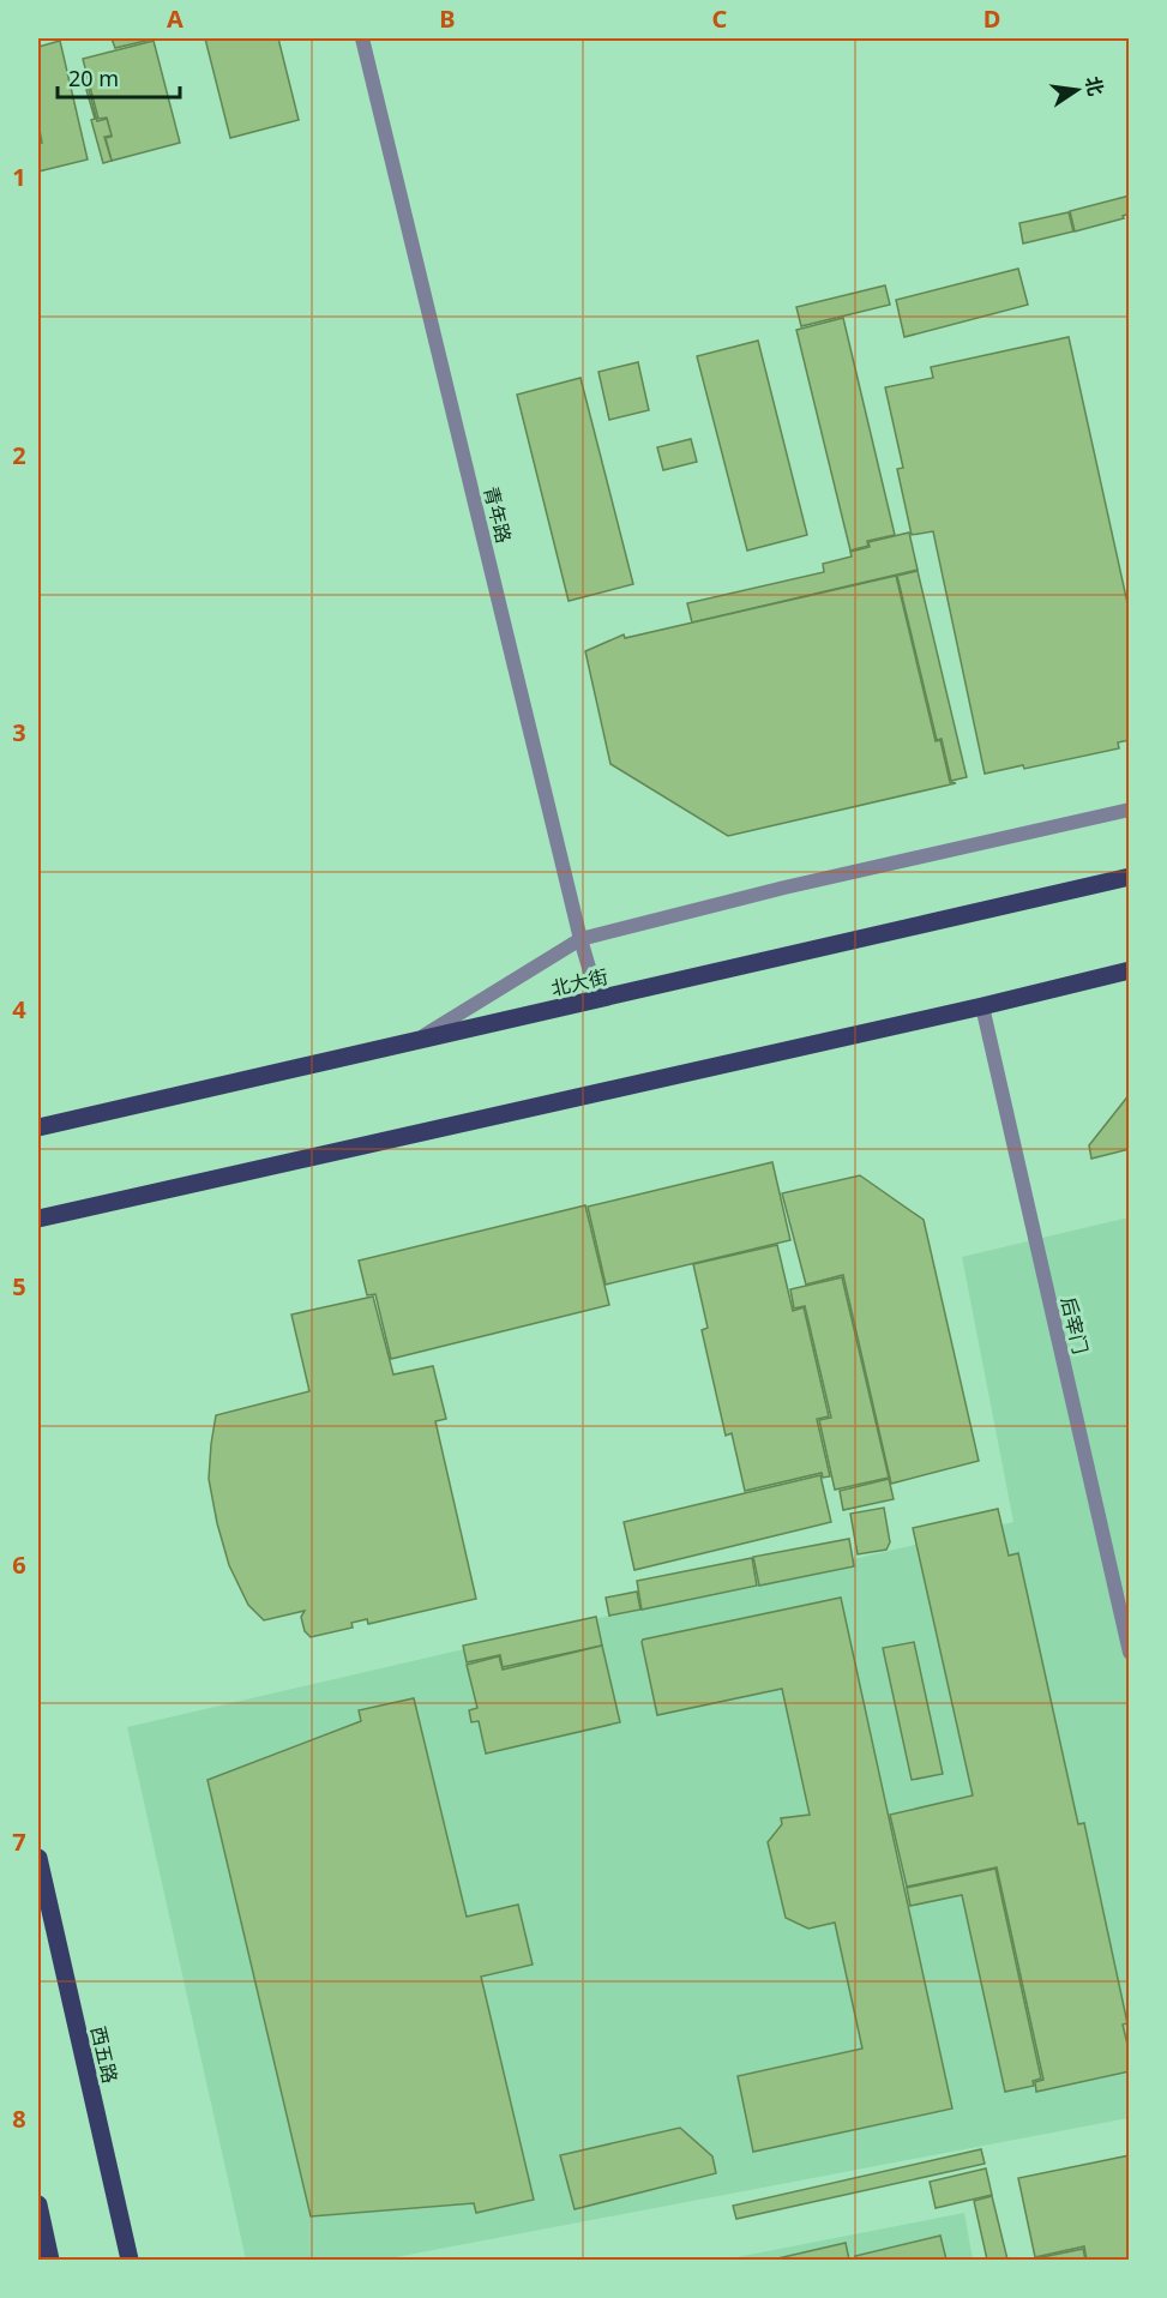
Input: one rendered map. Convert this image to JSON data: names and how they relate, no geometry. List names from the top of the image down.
{
  "streets": {
    "main road": ["北大街", "西五路"],
    "street": ["青年路", "后宰门"]
  },
  "crossings": [
    ["青年路", "北大街"]
  ],
  "scale_bar": "20 m",
  "north": "right",
  "grid": {
    "columns": [
      "A",
      "B",
      "C",
      "D"
    ],
    "rows": [
      "1",
      "2",
      "3",
      "4",
      "5",
      "6",
      "7",
      "8"
    ]
  }
}
